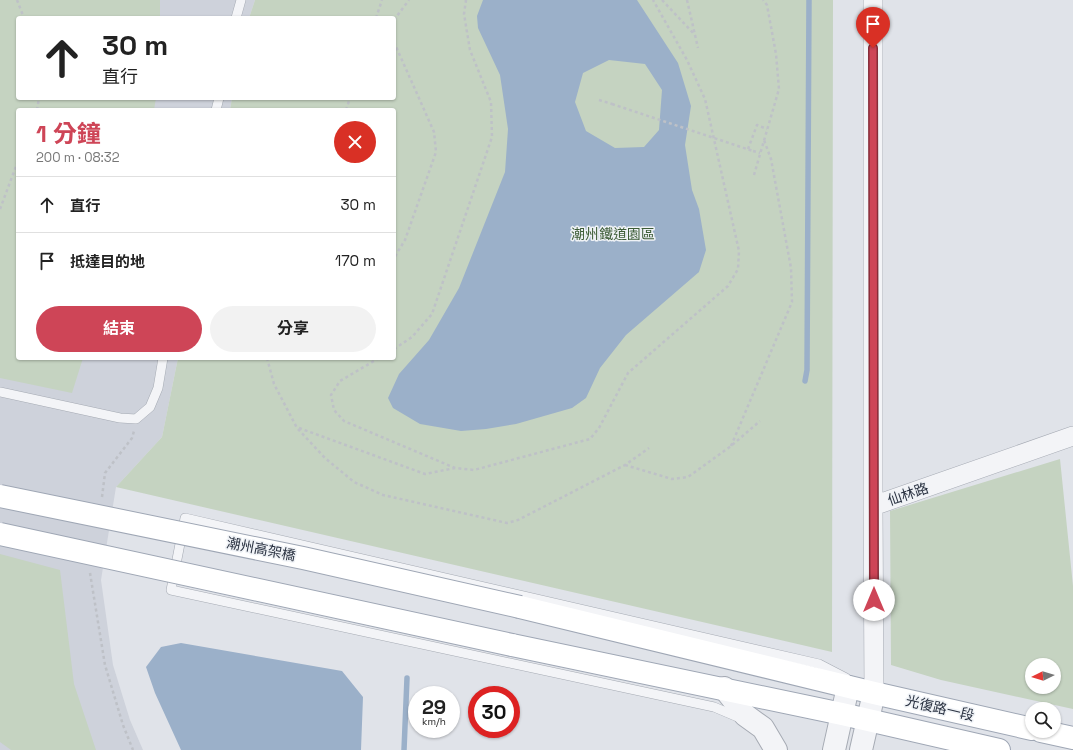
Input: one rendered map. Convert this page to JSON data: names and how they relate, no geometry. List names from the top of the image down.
{
  "streets": {
    "main road": ["潮州高架橋", "光復路一段"],
    "street": ["仙林路"]
  },
  "crossings": [
    ["仙林路", "光復路一段"],
    ["潮州高架橋", "光復路一段"]
  ],
  "parks": ["潮州鐵道園區"],
  "north": "left",
  "page": {
    "turn": ["30 m", "直行"],
    "heading": ["1 分鐘", "200 m · 08:32"],
    "list": [
      {
        "name": "直行",
        "value": "30 m"
      },
      {
        "name": "抵達目的地",
        "value": "170 m"
      }
    ],
    "buttons": ["結束", "分享"],
    "speed": "29 km/h",
    "limit": "30"
  }
}
